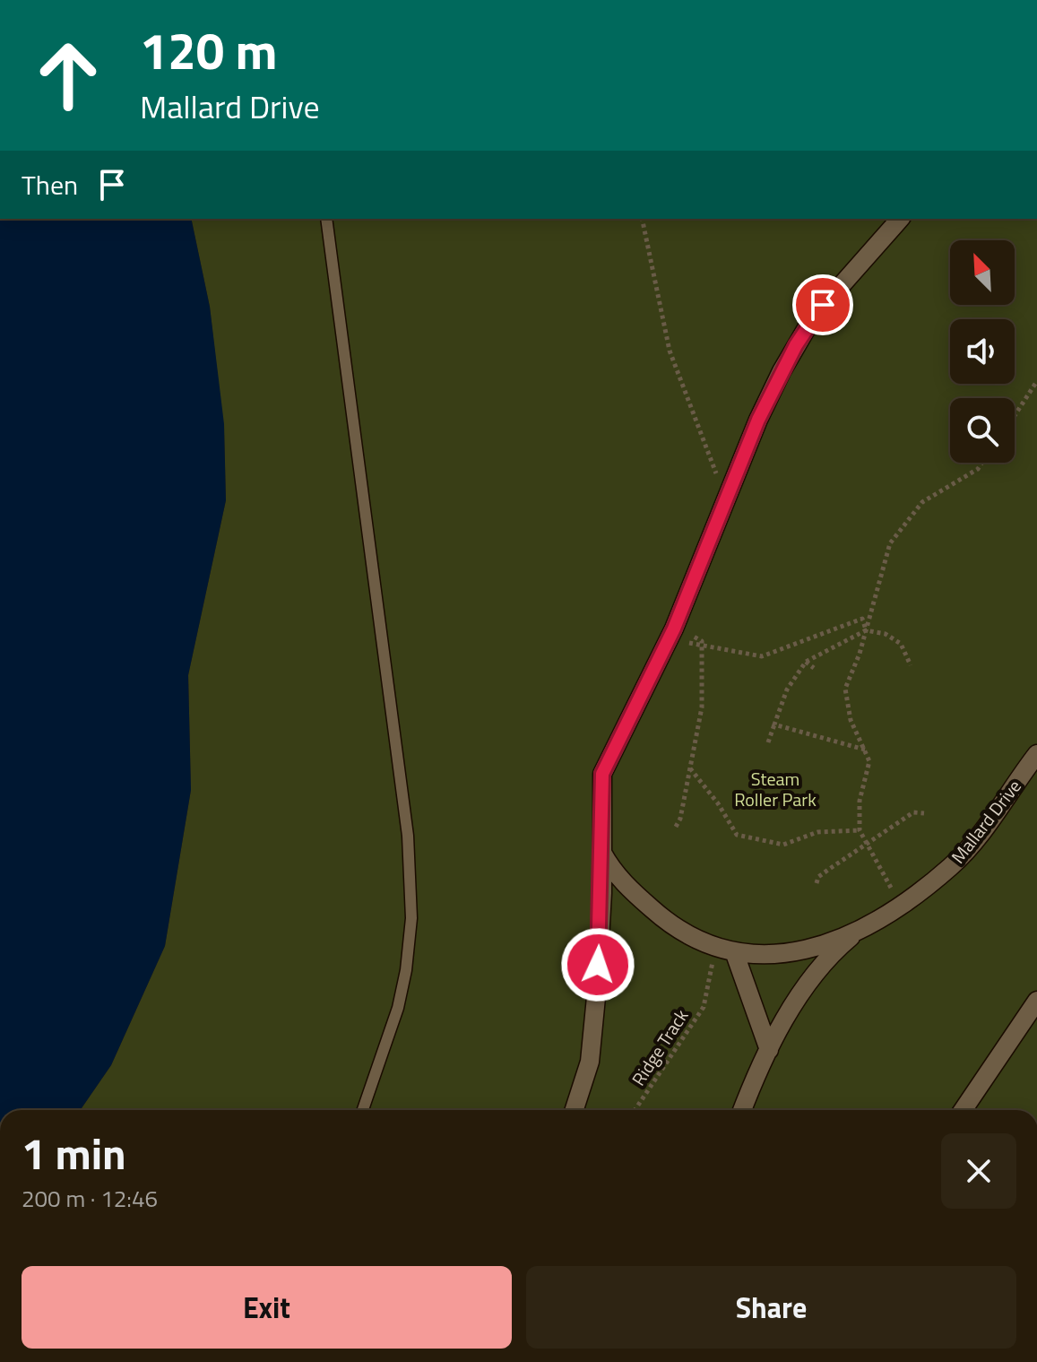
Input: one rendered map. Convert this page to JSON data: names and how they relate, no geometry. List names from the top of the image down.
{
  "streets": {
    "street": ["Mallard Drive"],
    "path": ["Ridge Track"]
  },
  "parks": ["Steam Roller Park"],
  "north": "top left",
  "page": {
    "turn": ["120 m", "Mallard Drive"],
    "then": "Then",
    "heading": ["1 min", "200 m · 12:46"],
    "buttons": ["Exit", "Share"]
  }
}
